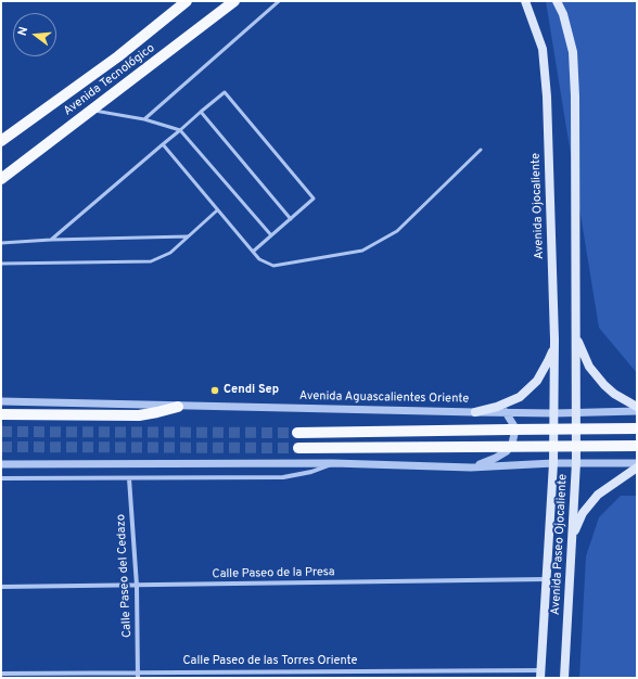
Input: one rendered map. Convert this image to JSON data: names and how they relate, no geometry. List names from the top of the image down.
{
  "streets": {
    "main road": ["Avenida Tecnológico", "Avenida Ojocaliente", "Avenida Paseo Ojocaliente"],
    "street": [
      "Avenida Aguascalientes Oriente",
      "Calle Paseo de la Presa",
      "Calle Paseo del Cedazo",
      "Calle Paseo de las Torres Oriente"
    ]
  },
  "crossings": [
    ["Avenida Ojocaliente", "Avenida Aguascalientes Oriente"],
    ["Avenida Ojocaliente", "Avenida Paseo Ojocaliente"],
    ["Avenida Aguascalientes Oriente", "Avenida Paseo Ojocaliente"],
    ["Avenida Paseo Ojocaliente", "Calle Paseo de la Presa"],
    ["Avenida Paseo Ojocaliente", "Calle Paseo de las Torres Oriente"],
    ["Calle Paseo de la Presa", "Calle Paseo del Cedazo"],
    ["Calle Paseo del Cedazo", "Calle Paseo de las Torres Oriente"]
  ],
  "places": ["Cendi Sep"],
  "north": "left"
}
